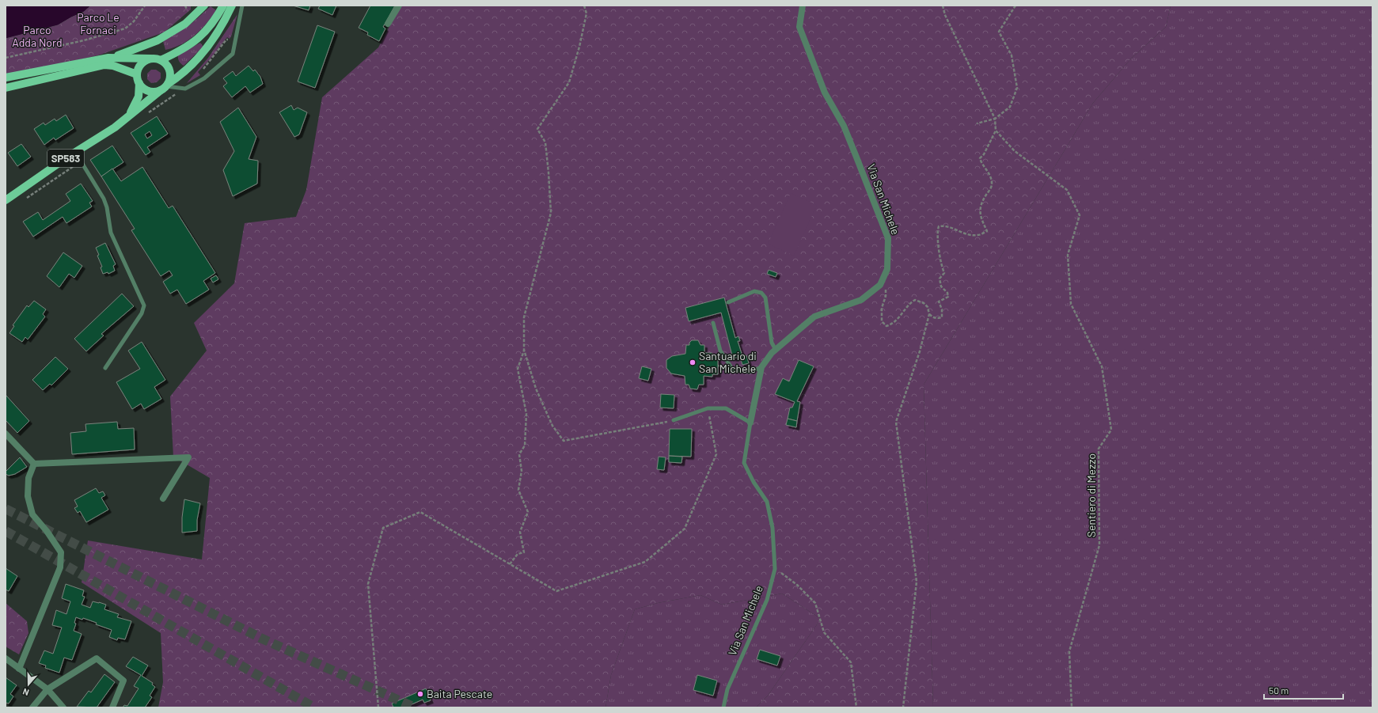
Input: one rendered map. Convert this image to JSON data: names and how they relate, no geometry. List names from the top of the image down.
{
  "streets": {
    "main road": ["SP583"],
    "street": ["Via San Michele"],
    "path": ["Sentiero di Mezzo"]
  },
  "parks": ["Parco Le Fornaci", "Parco Adda Nord"],
  "places": ["Santuario di San Michele", "Baita Pescate"],
  "scale_bar": "50 m",
  "north": "bottom"
}
